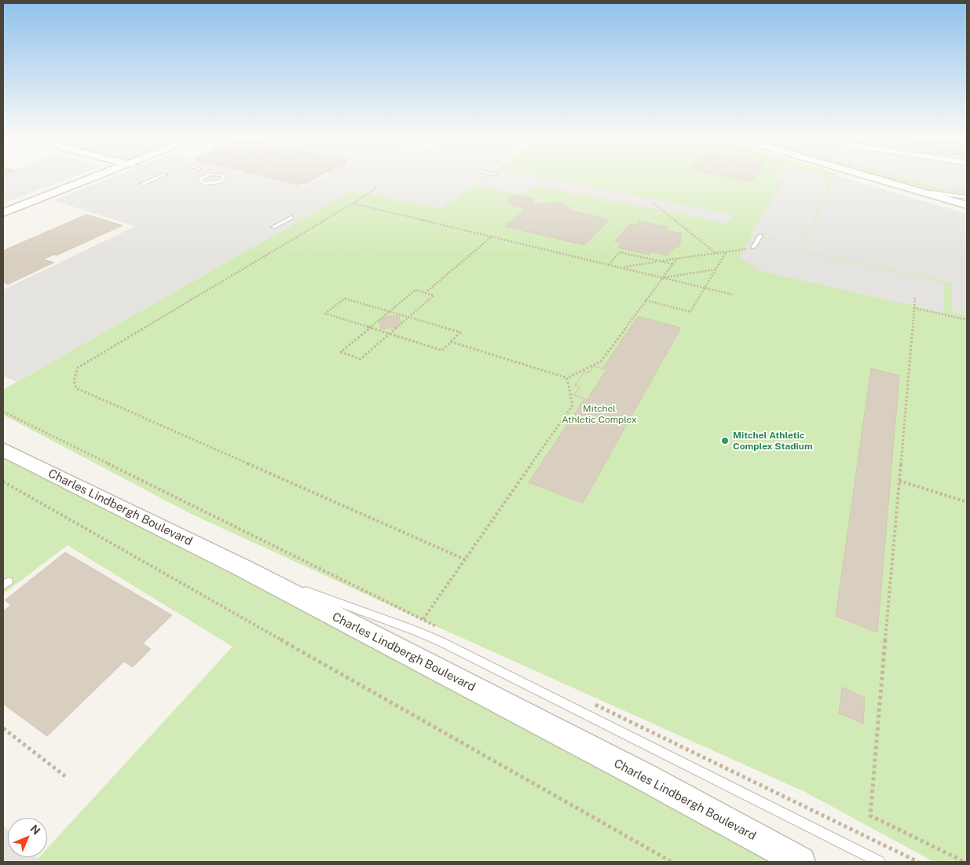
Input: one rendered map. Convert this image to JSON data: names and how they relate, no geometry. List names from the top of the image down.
{
  "streets": {
    "street": ["Charles Lindbergh Boulevard"]
  },
  "parks": ["Mitchel Athletic Complex"],
  "places": ["Mitchel Athletic Complex Stadium"],
  "north": "top right"
}
